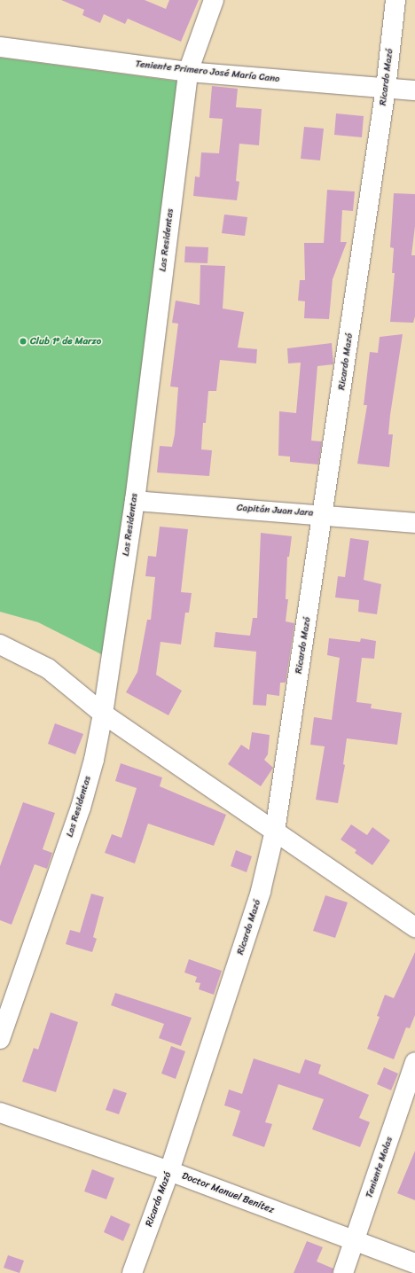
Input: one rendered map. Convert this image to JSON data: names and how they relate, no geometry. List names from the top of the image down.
{
  "streets": {
    "street": [
      "Teniente Primero José María Cano",
      "Ricardo Mazó",
      "Las Residentas",
      "Capitán Juan Jara",
      "Teniente Molas",
      "Doctor Manuel Benítez"
    ]
  },
  "crossings": [
    ["Teniente Primero José María Cano", "Ricardo Mazó"],
    ["Teniente Primero José María Cano", "Las Residentas"],
    ["Ricardo Mazó", "Capitán Juan Jara"],
    ["Ricardo Mazó", "Doctor Manuel Benítez"],
    ["Las Residentas", "Capitán Juan Jara"],
    ["Teniente Molas", "Doctor Manuel Benítez"]
  ],
  "places": ["Club 1º de Marzo"]
}
